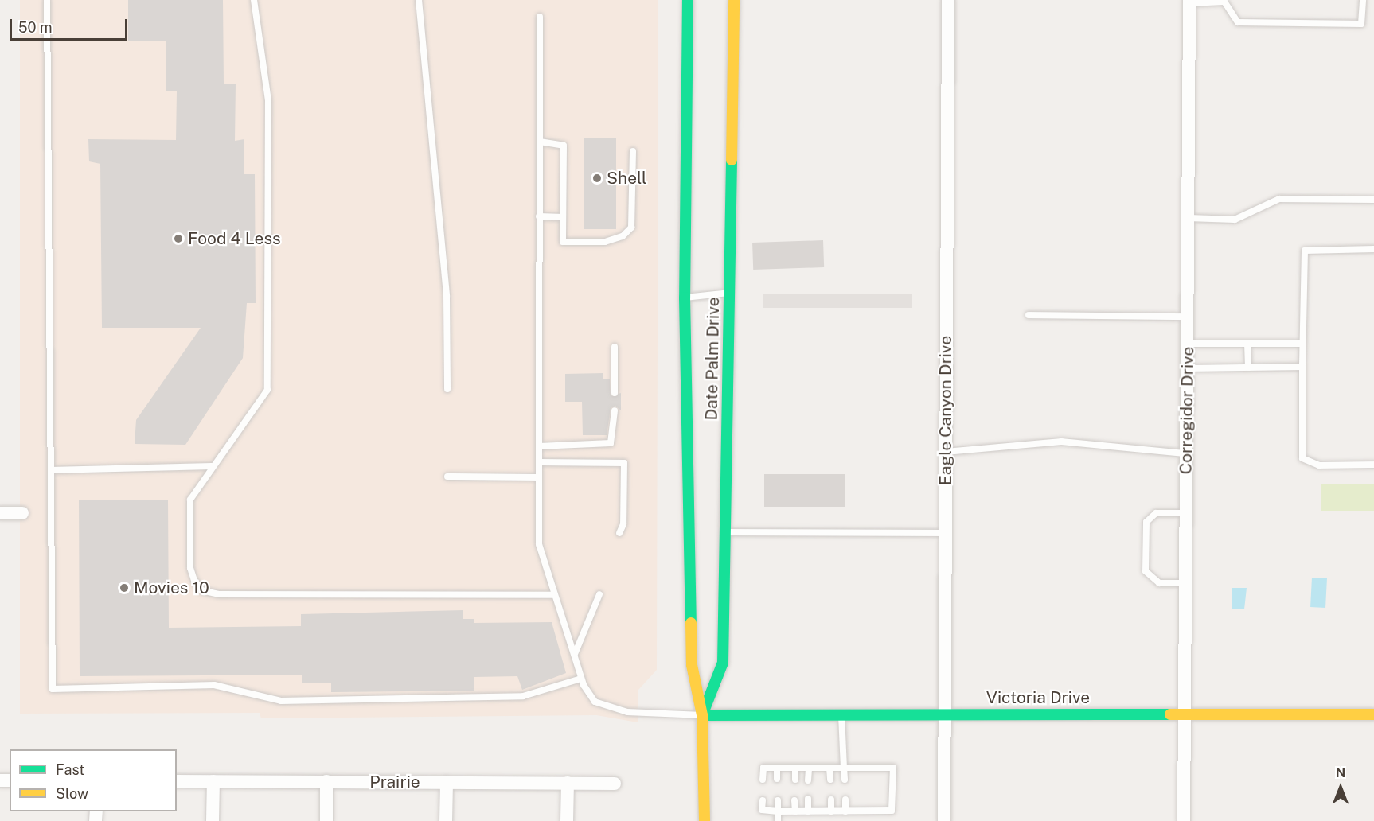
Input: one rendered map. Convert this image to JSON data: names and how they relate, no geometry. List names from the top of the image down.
{
  "streets": {
    "main road": ["Date Palm Drive", "Victoria Drive"],
    "street": ["Eagle Canyon Drive", "Corregidor Drive", "Prairie"]
  },
  "crossings": [
    ["Date Palm Drive", "Victoria Drive"],
    ["Eagle Canyon Drive", "Victoria Drive"],
    ["Corregidor Drive", "Victoria Drive"]
  ],
  "places": ["Shell", "Food 4 Less", "Movies 10"],
  "legend": ["Fast", "Slow"],
  "scale_bar": "50 m",
  "north": "top"
}
